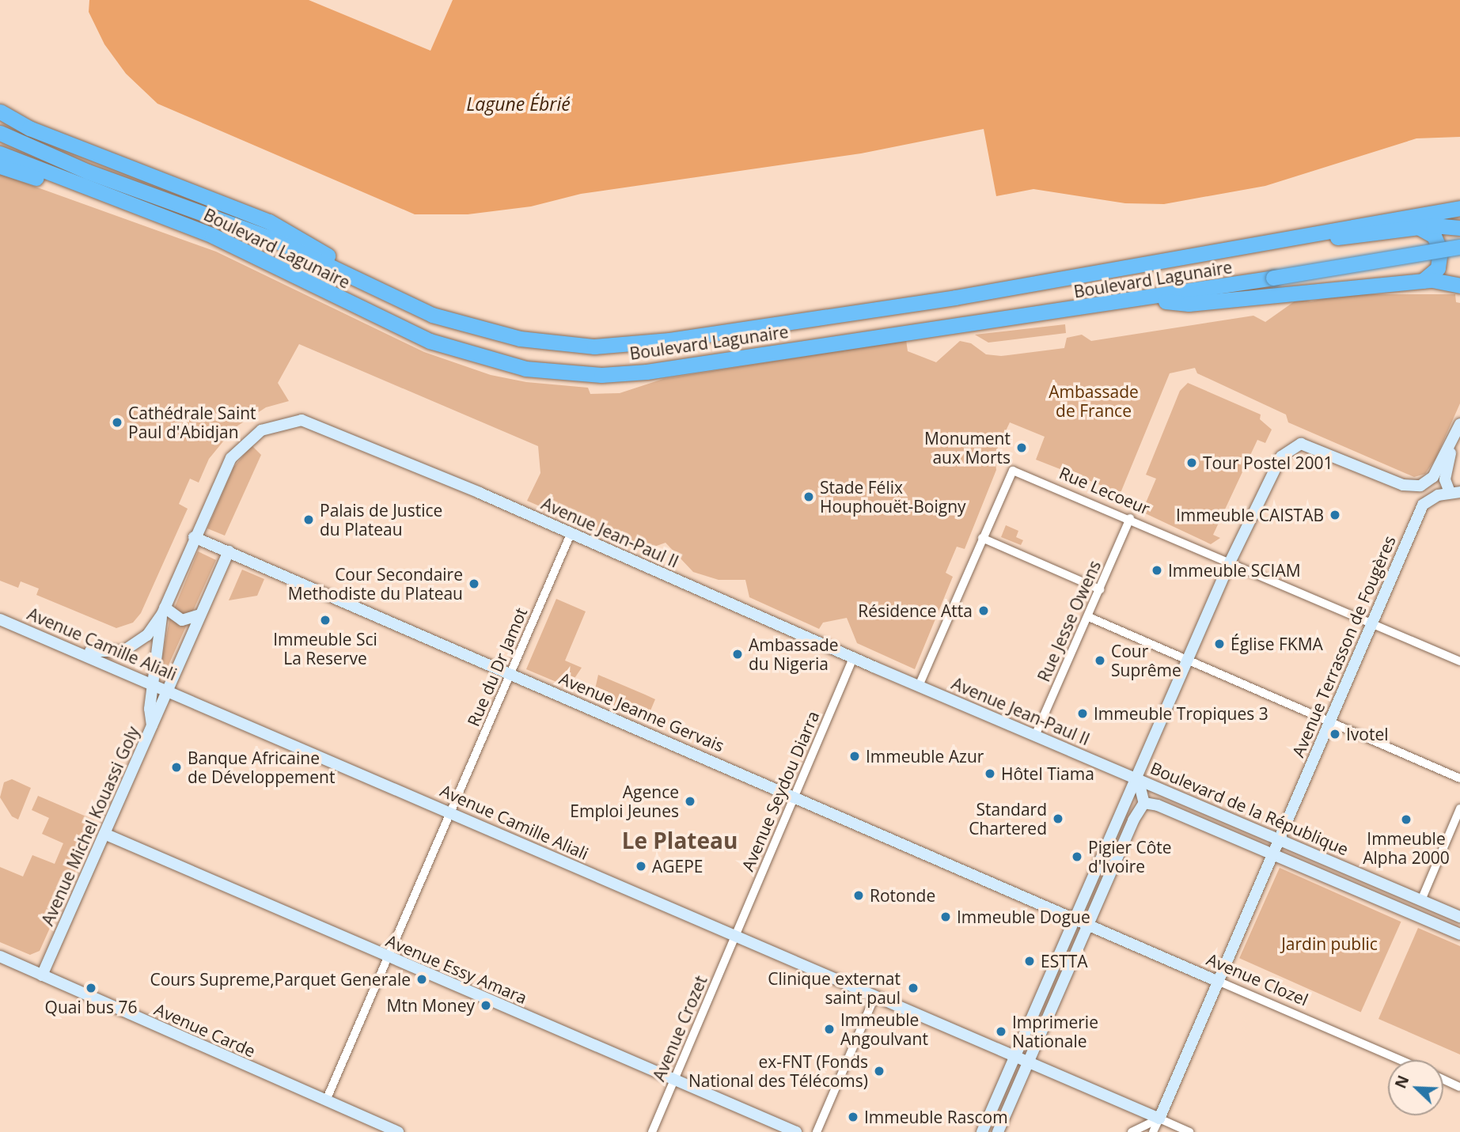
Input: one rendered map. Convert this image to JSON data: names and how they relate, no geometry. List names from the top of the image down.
{
  "streets": {
    "highway": ["Boulevard Lagunaire"],
    "main road": [
      "Avenue Jean-Paul II",
      "Avenue Camille Aliali",
      "Avenue Terrasson de Fougères",
      "Avenue Jeanne Gervais",
      "Boulevard de la République",
      "Avenue Michel Kouassi Goly",
      "Avenue Essy Amara",
      "Avenue Clozel",
      "Avenue Carde"
    ],
    "street": [
      "Rue Lecoeur",
      "Rue Jesse Owens",
      "Rue du Dr Jamot",
      "Avenue Seydou Diarra",
      "Avenue Crozet"
    ]
  },
  "crossings": [
    ["Rue Lecoeur", "Avenue Jean-Paul II"],
    ["Rue Lecoeur", "Rue Jesse Owens"],
    ["Rue Lecoeur", "Avenue Terrasson de Fougères"],
    ["Avenue Jean-Paul II", "Rue Jesse Owens"],
    ["Avenue Jean-Paul II", "Avenue Camille Aliali"],
    ["Avenue Jean-Paul II", "Rue du Dr Jamot"],
    ["Avenue Jean-Paul II", "Avenue Jeanne Gervais"],
    ["Avenue Jean-Paul II", "Avenue Seydou Diarra"],
    ["Avenue Jean-Paul II", "Boulevard de la République"],
    ["Avenue Jean-Paul II", "Avenue Michel Kouassi Goly"],
    ["Avenue Camille Aliali", "Avenue Terrasson de Fougères"],
    ["Avenue Camille Aliali", "Rue du Dr Jamot"],
    ["Avenue Camille Aliali", "Avenue Seydou Diarra"],
    ["Avenue Camille Aliali", "Boulevard de la République"],
    ["Avenue Camille Aliali", "Avenue Michel Kouassi Goly"],
    ["Avenue Camille Aliali", "Avenue Crozet"],
    ["Avenue Terrasson de Fougères", "Boulevard de la République"],
    ["Avenue Terrasson de Fougères", "Avenue Clozel"],
    ["Rue du Dr Jamot", "Avenue Jeanne Gervais"],
    ["Rue du Dr Jamot", "Avenue Essy Amara"],
    ["Rue du Dr Jamot", "Avenue Carde"],
    ["Avenue Jeanne Gervais", "Avenue Seydou Diarra"],
    ["Avenue Jeanne Gervais", "Boulevard de la République"],
    ["Avenue Jeanne Gervais", "Avenue Michel Kouassi Goly"],
    ["Avenue Jeanne Gervais", "Avenue Clozel"],
    ["Avenue Seydou Diarra", "Avenue Crozet"],
    ["Boulevard de la République", "Avenue Clozel"],
    ["Avenue Michel Kouassi Goly", "Avenue Essy Amara"],
    ["Avenue Michel Kouassi Goly", "Avenue Carde"],
    ["Avenue Essy Amara", "Avenue Crozet"]
  ],
  "districts": ["Le Plateau"],
  "water": ["Lagune Ébrié"],
  "parks": ["Ambassade de France", "Jardin public"],
  "places": [
    "Cathédrale Saint Paul d'Abidjan",
    "Monument aux Morts",
    "Tour Postel 2001",
    "Stade Félix Houphouët-Boigny",
    "Immeuble CAISTAB",
    "Palais de Justice du Plateau",
    "Immeuble SCIAM",
    "Cour Secondaire Methodiste du Plateau",
    "Résidence Atta",
    "Immeuble Sci La Reserve",
    "Église FKMA",
    "Ambassade du Nigeria",
    "Cour Suprême",
    "Immeuble Tropiques 3",
    "Ivotel",
    "Immeuble Azur",
    "Banque Africaine de Développement",
    "Hôtel Tiama",
    "Agence Emploi Jeunes",
    "Standard Chartered",
    "Immeuble Alpha 2000",
    "Pigier Côte d'Ivoire",
    "AGEPE",
    "Rotonde",
    "Immeuble Dogue",
    "ESTTA",
    "Cours Supreme,Parquet Generale",
    "Quai bus 76",
    "Clinique externat saint paul",
    "Mtn Money",
    "Immeuble Angoulvant",
    "Imprimerie Nationale",
    "ex-FNT (Fonds National des Télécoms)",
    "Immeuble Rascom"
  ],
  "north": "top left"
}
